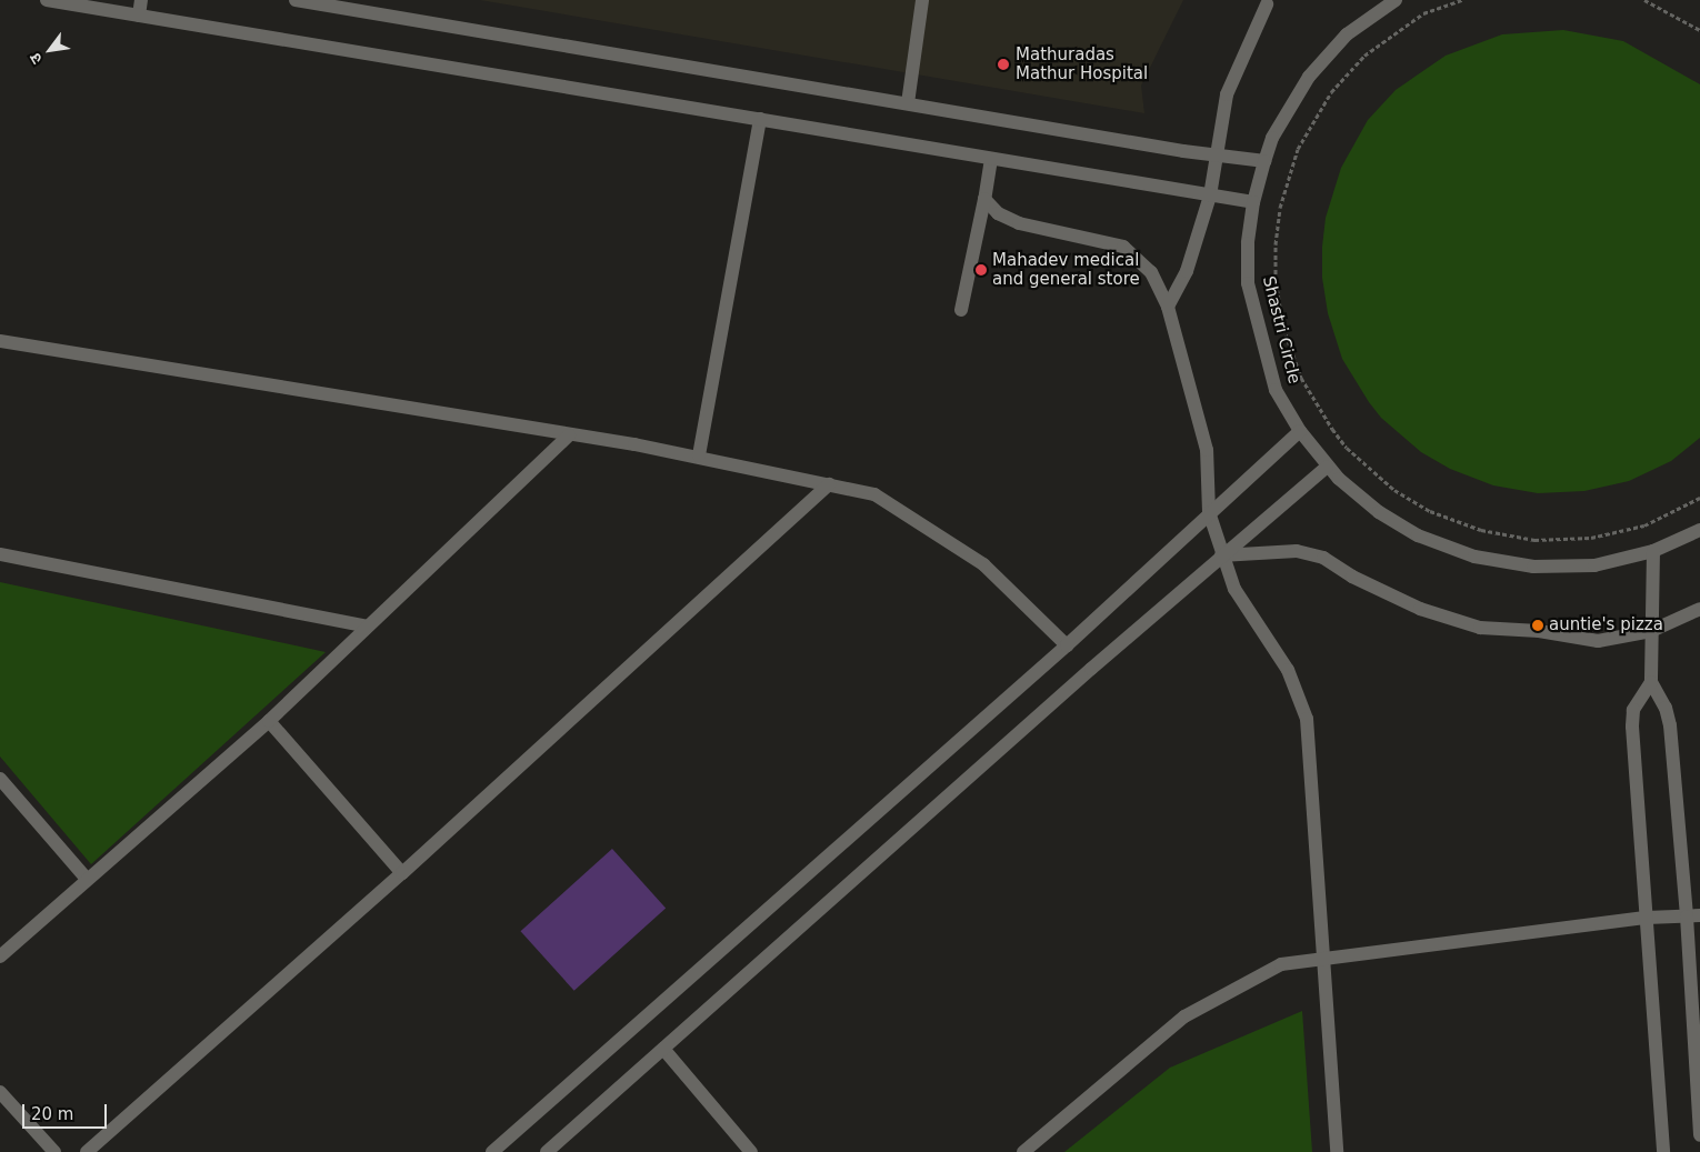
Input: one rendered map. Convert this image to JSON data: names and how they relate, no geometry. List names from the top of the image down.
{
  "streets": {
    "street": ["Shastri Circle"]
  },
  "places": ["Mathuradas Mathur Hospital", "Mahadev medical and general store", "auntie's pizza"],
  "scale_bar": "20 m",
  "north": "bottom left"
}
